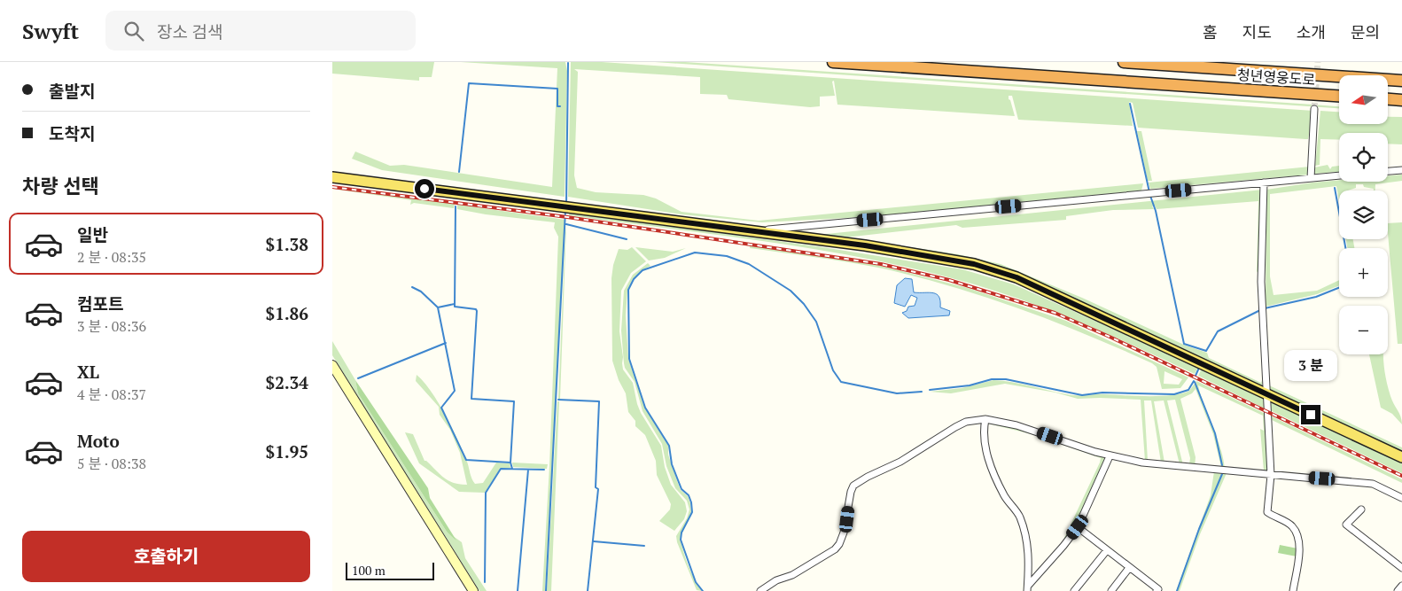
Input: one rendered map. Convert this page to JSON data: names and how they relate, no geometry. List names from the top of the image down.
{
  "streets": {
    "highway": ["청년영웅도로"]
  },
  "scale_bar": "100 m",
  "north": "left",
  "page": {
    "header": "Swyft",
    "search": "장소 검색",
    "nav": [
      "홈",
      "지도",
      "소개",
      "문의"
    ],
    "banner": ["출발지", "도착지"],
    "map_buttons": ["+", "−"],
    "heading": "차량 선택",
    "list": [
      {
        "name": "일반",
        "note": "2 분 · 08:35",
        "value": "$1.38"
      },
      {
        "name": "컴포트",
        "note": "3 분 · 08:36",
        "value": "$1.86"
      },
      {
        "name": "XL",
        "note": "4 분 · 08:37",
        "value": "$2.34"
      },
      {
        "name": "Moto",
        "note": "5 분 · 08:38",
        "value": "$1.95"
      }
    ],
    "bubble": "3 분",
    "buttons": "호출하기",
    "scale": "100 m"
  }
}
